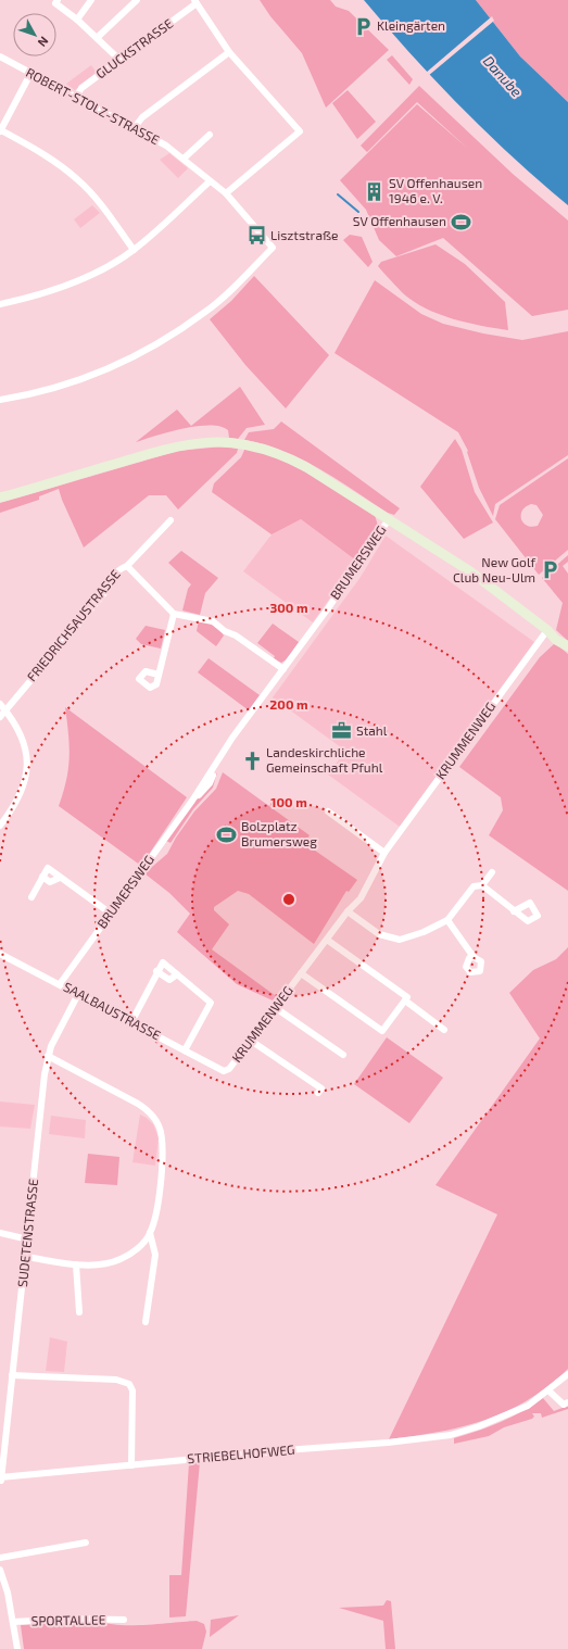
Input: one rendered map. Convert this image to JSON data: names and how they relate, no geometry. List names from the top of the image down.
{
  "streets": {
    "street": [
      "GLUCKSTRASSE",
      "ROBERT-STOLZ-STRASSE",
      "BRUMERSWEG",
      "FRIEDRICHSAUSTRASSE",
      "KRUMMENWEG",
      "SAALBAUSTRASSE",
      "SUDETENSTRASSE",
      "STRIEBELHOFWEG",
      "SPORTALLEE"
    ]
  },
  "crossings": [
    ["GLUCKSTRASSE", "ROBERT-STOLZ-STRASSE"],
    ["BRUMERSWEG", "SAALBAUSTRASSE"],
    ["KRUMMENWEG", "SAALBAUSTRASSE"],
    ["SAALBAUSTRASSE", "SUDETENSTRASSE"],
    ["SUDETENSTRASSE", "STRIEBELHOFWEG"]
  ],
  "water": ["Danube"],
  "places": {
    "parking": ["Kleingärten", "New Golf Club Neu-Ulm"],
    "building": ["SV Offenhausen 1946 e. V."],
    "sports": ["SV Offenhausen", "Bolzplatz Brumersweg"],
    "bus stop": ["Lisztstraße"],
    "office": ["Stahl"],
    "church": ["Landeskirchliche Gemeinschaft Pfuhl"]
  },
  "north": "bottom right",
  "rings": ["300 m", "200 m", "100 m"]
}
